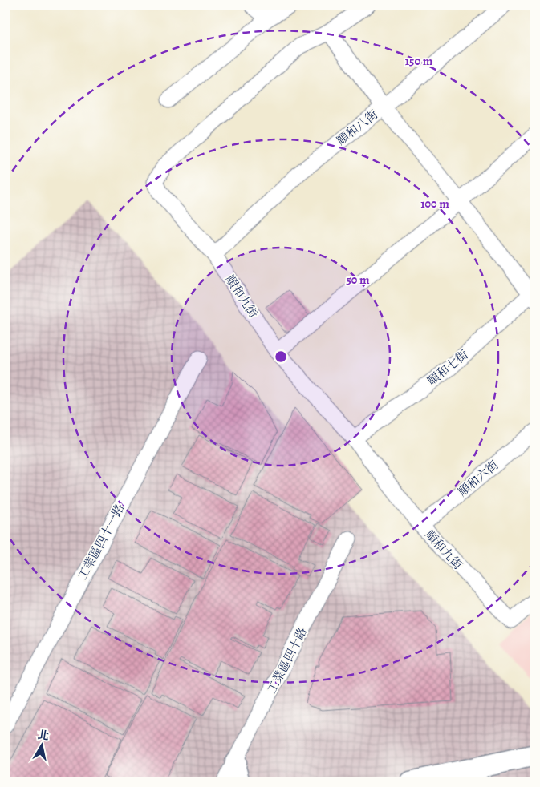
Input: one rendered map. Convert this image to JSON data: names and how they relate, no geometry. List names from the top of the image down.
{
  "streets": {
    "street": [
      "順和八街",
      "順和九街",
      "順和七街",
      "順和六街",
      "工業區四十一路",
      "工業區四十路"
    ]
  },
  "crossings": [
    ["順和八街", "順和九街"],
    ["順和九街", "順和七街"],
    ["順和九街", "順和六街"]
  ],
  "north": "top",
  "rings": ["150 m", "100 m", "50 m"]
}
